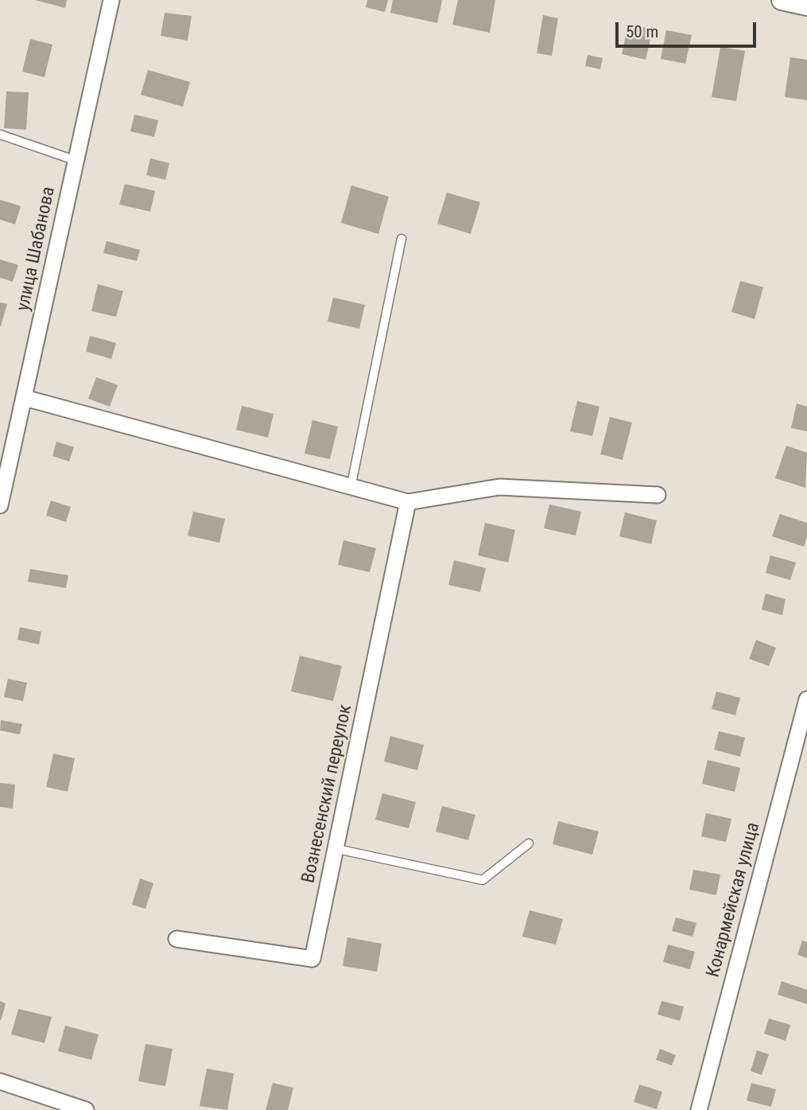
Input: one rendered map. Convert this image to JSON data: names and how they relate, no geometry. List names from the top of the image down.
{
  "streets": {
    "street": ["улица Шабанова", "Вознесенский переулок", "Конармейская улица"]
  },
  "scale_bar": "50 m"
}
